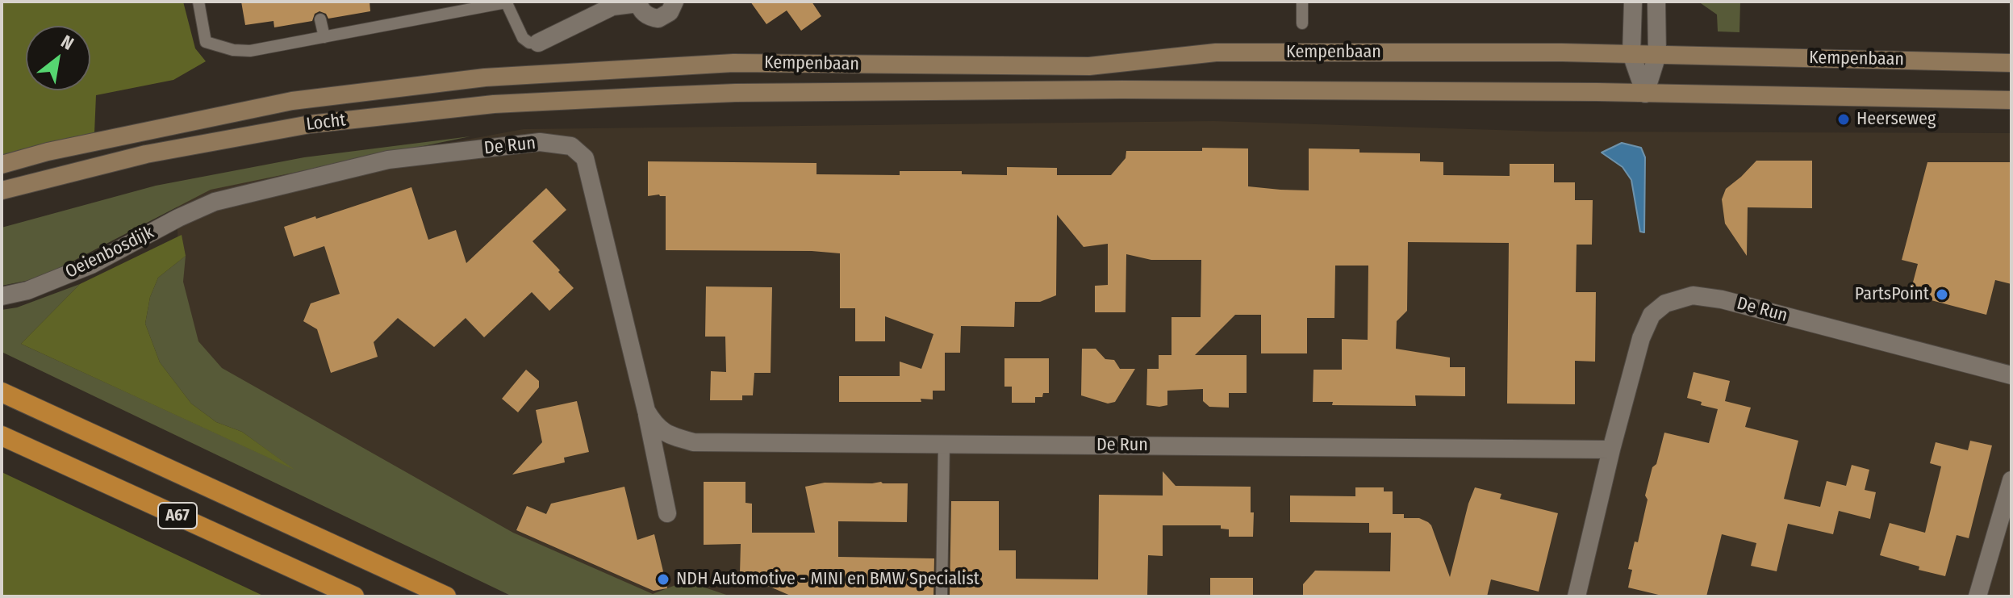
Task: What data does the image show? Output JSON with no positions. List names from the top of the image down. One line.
{"streets":{"highway":["A67"],"main road":["Kempenbaan","Locht"],"street":["De Run","Oeienbosdijk"]},"crossings":[["Kempenbaan","Locht"],["De Run","Oeienbosdijk"]],"places":["Heerseweg","PartsPoint","NDH Automotive - MINI en BMW Specialist"],"north":"top right"}
